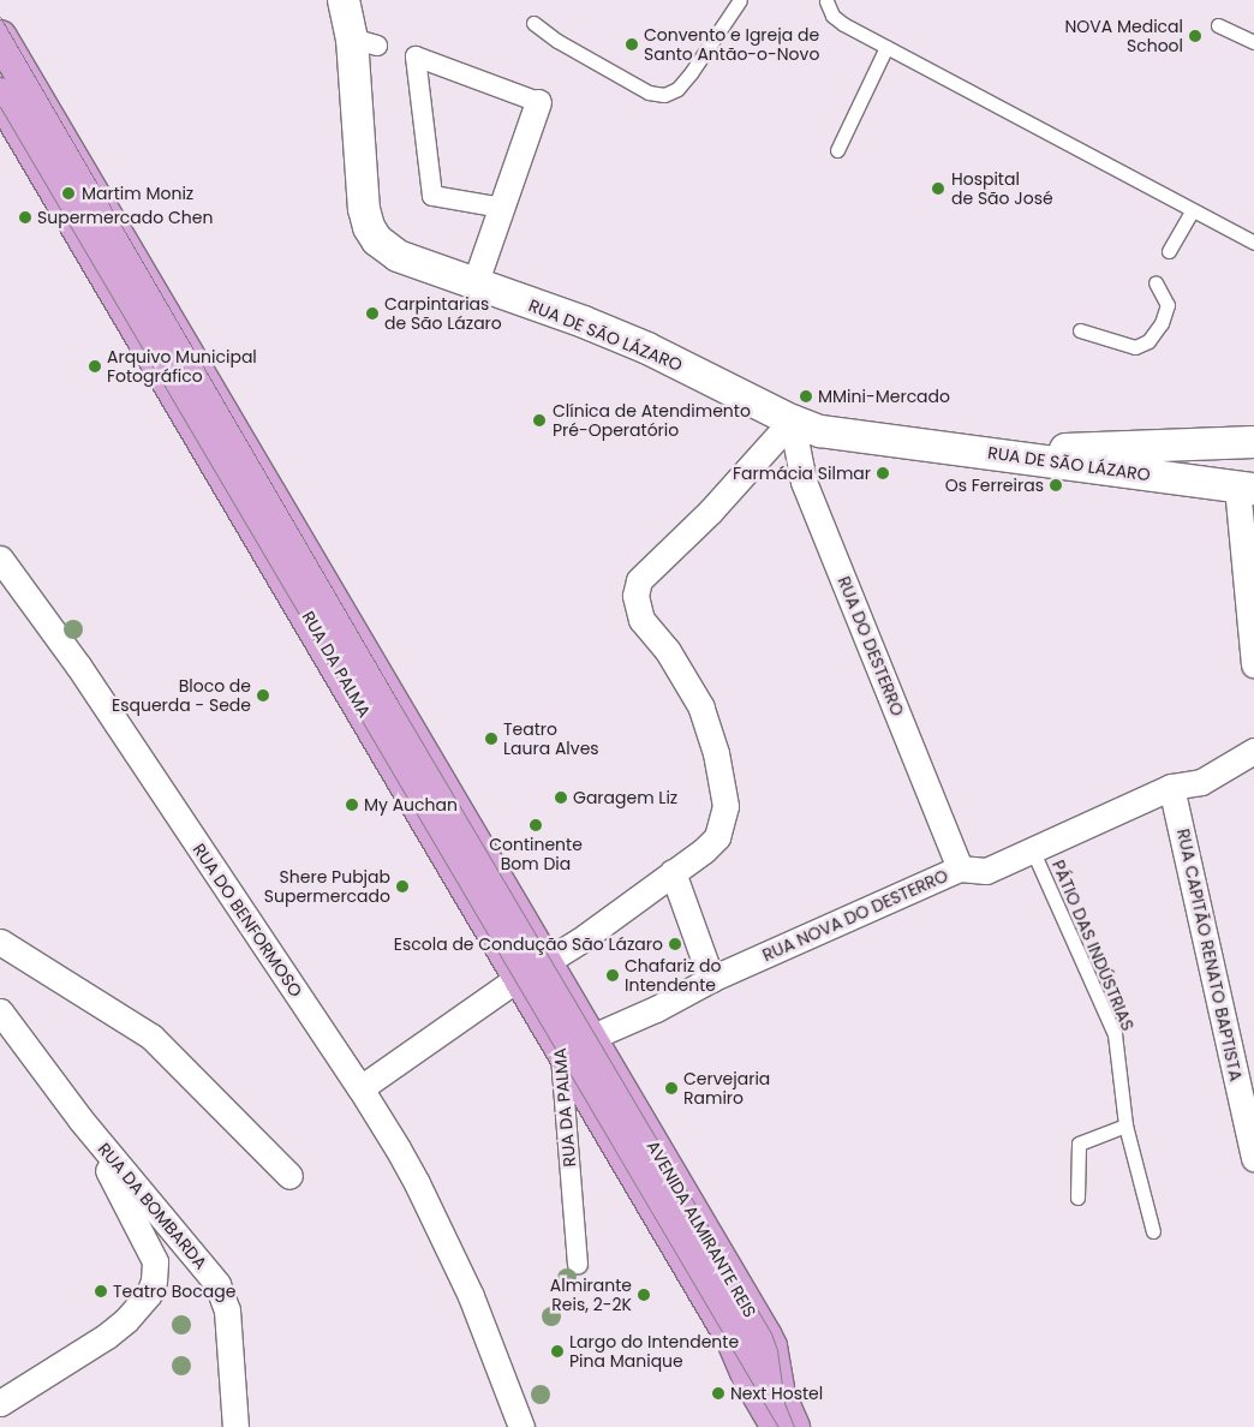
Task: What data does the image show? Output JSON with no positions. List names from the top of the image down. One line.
{"streets":{"main road":["RUA DA PALMA","AVENIDA ALMIRANTE REIS"],"street":["RUA DE SÃO LÁZARO","RUA DO DESTERRO","RUA NOVA DO DESTERRO","RUA DO BENFORMOSO","RUA CAPITÃO RENATO BAPTISTA","RUA DA BOMBARDA"],"lane":["PÁTIO DAS INDÚSTRIAS"]},"crossings":[["RUA DE SÃO LÁZARO","RUA DO DESTERRO"],["RUA DO DESTERRO","RUA NOVA DO DESTERRO"],["RUA DA PALMA","RUA NOVA DO DESTERRO"],["RUA DA PALMA","AVENIDA ALMIRANTE REIS"],["RUA NOVA DO DESTERRO","PÁTIO DAS INDÚSTRIAS"],["RUA NOVA DO DESTERRO","RUA CAPITÃO RENATO BAPTISTA"],["RUA NOVA DO DESTERRO","AVENIDA ALMIRANTE REIS"]],"places":["NOVA Medical School","Convento e Igreja de Santo Antão-o-Novo","Hospital de São José","Martim Moniz","Supermercado Chen","Carpintarias de São Lázaro","Arquivo Municipal Fotográfico","MMini-Mercado","Clínica de Atendimento Pré-Operatório","Farmácia Silmar","Os Ferreiras","Bloco de Esquerda - Sede","Teatro Laura Alves","Garagem Liz","My Auchan","Continente Bom Dia","Shere Pubjab Supermercado","Escola de Condução São Lázaro","Chafariz do Intendente","Cervejaria Ramiro","Teatro Bocage","Almirante Reis, 2-2K","Largo do Intendente Pina Manique","Next Hostel"]}
